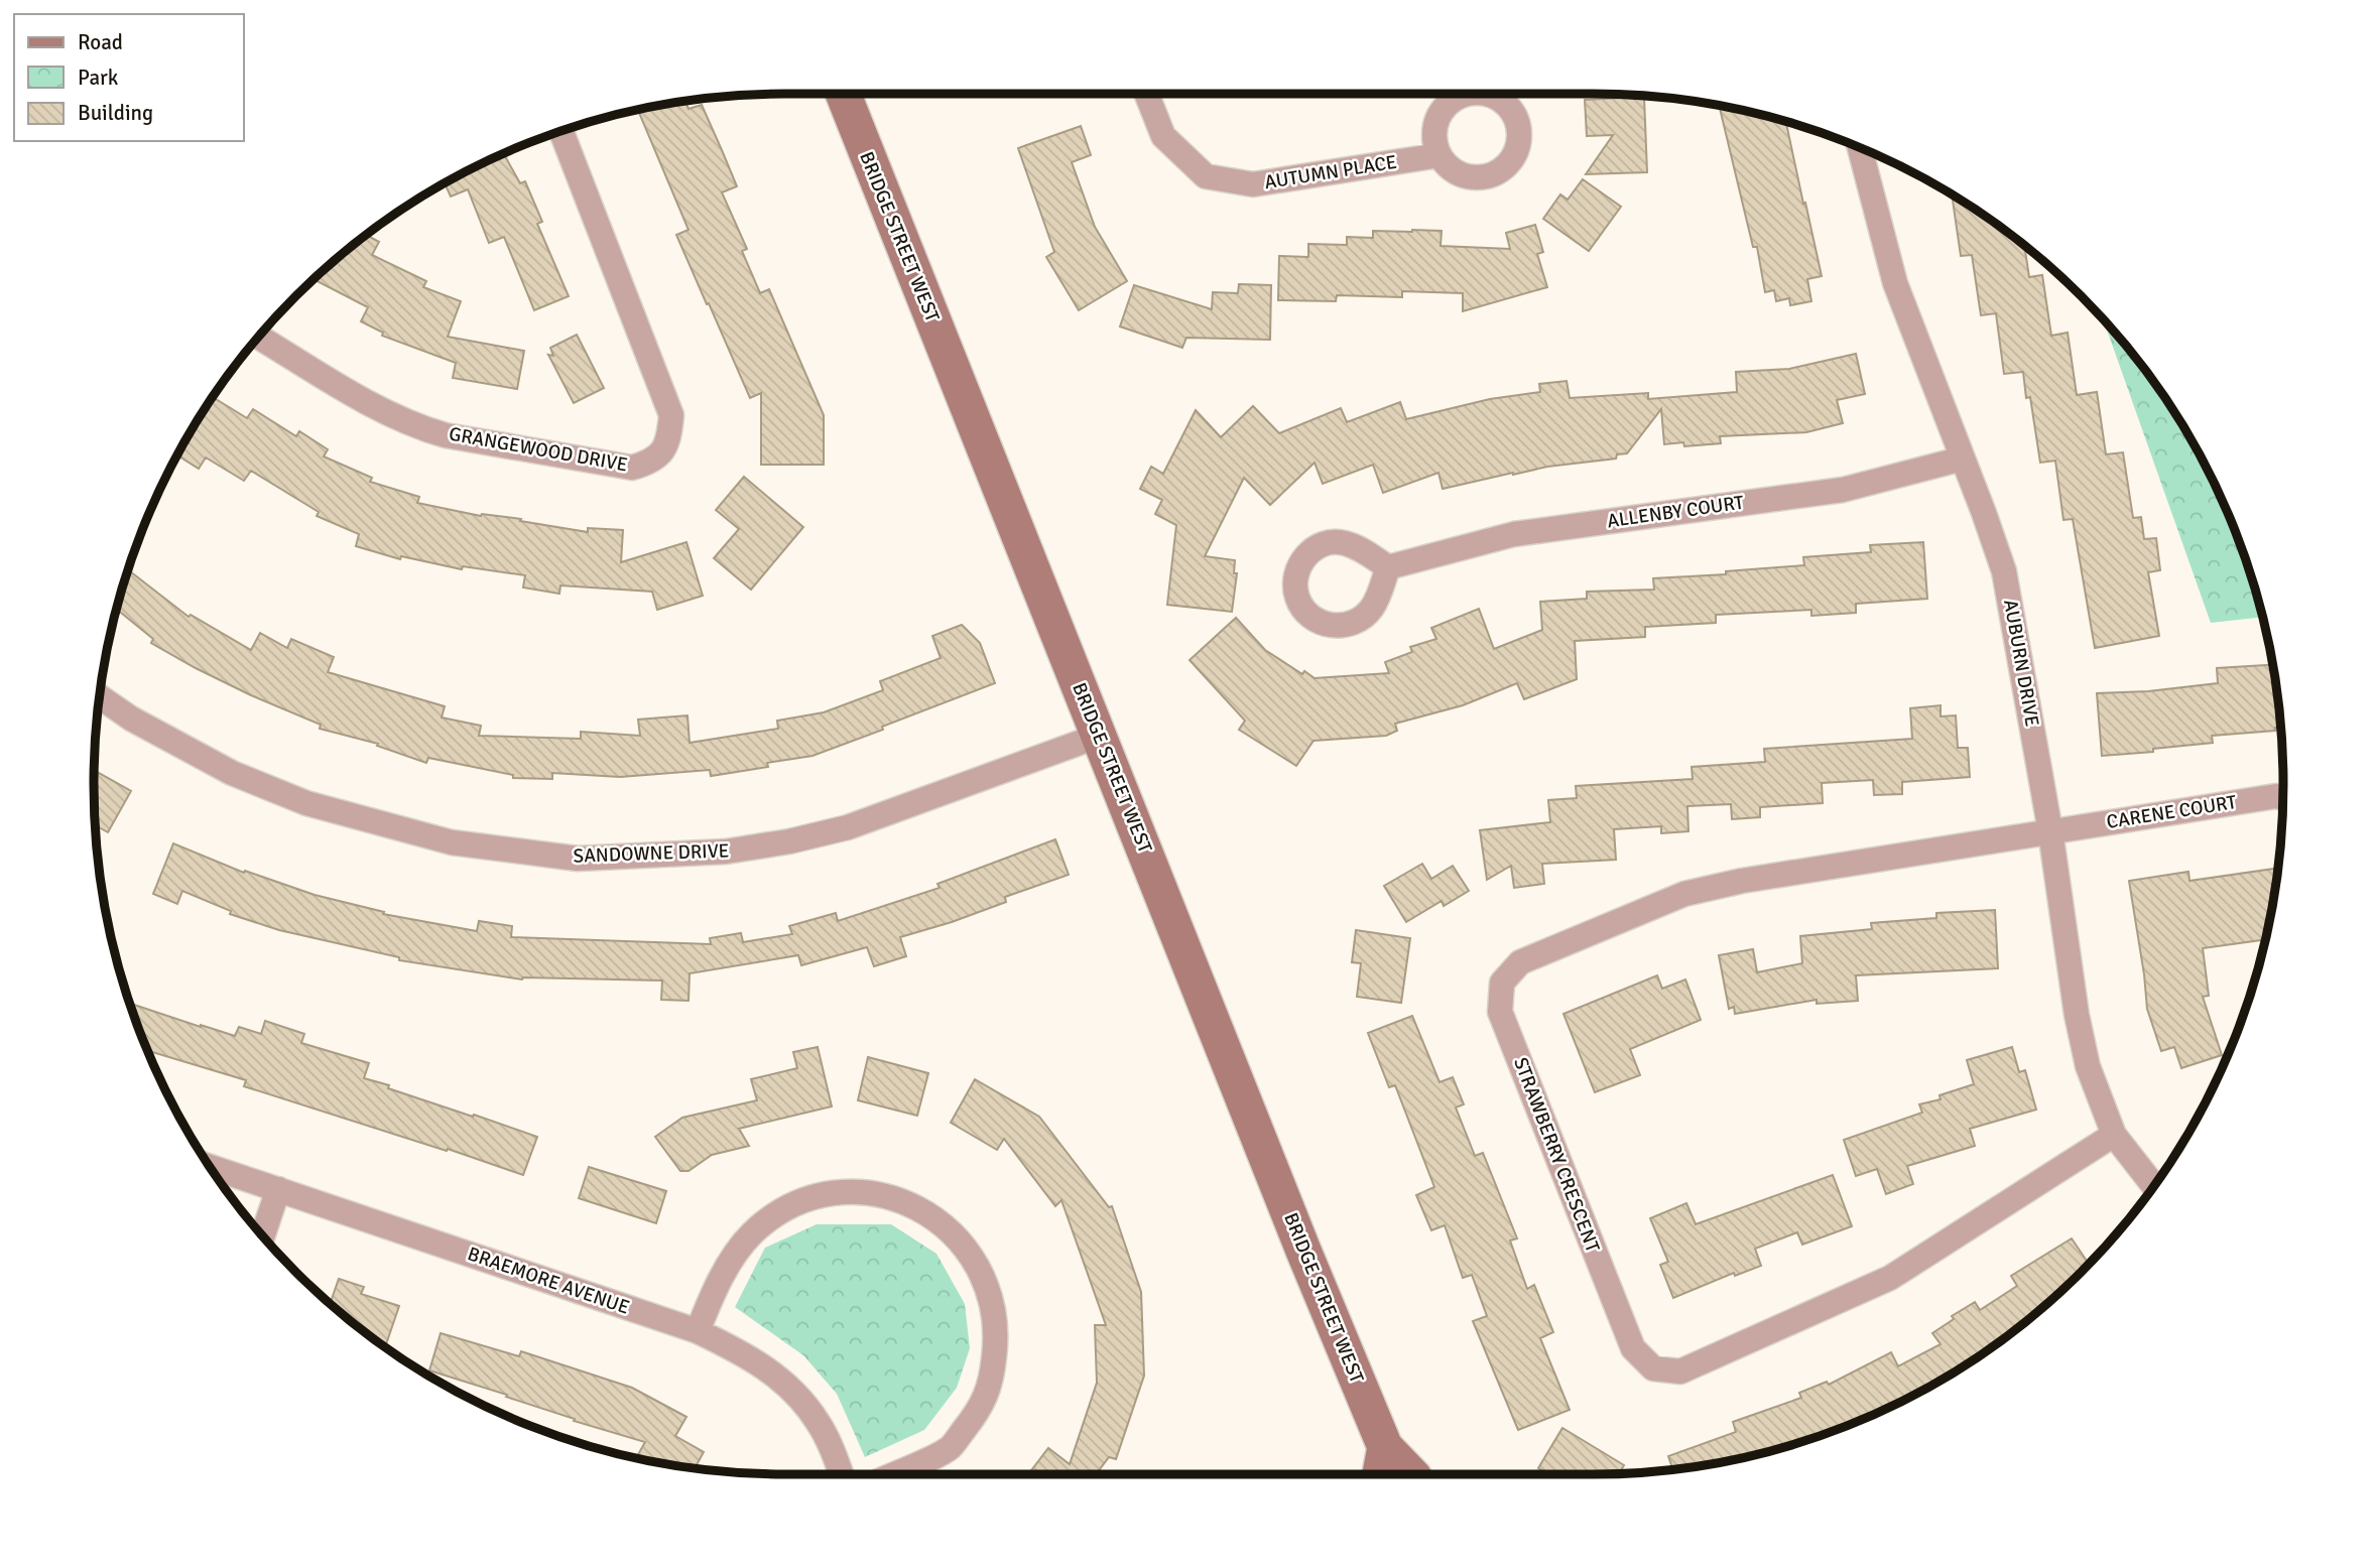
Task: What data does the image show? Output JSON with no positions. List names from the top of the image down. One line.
{"streets":{"main road":["BRIDGE STREET WEST"],"street":["AUTUMN PLACE","GRANGEWOOD DRIVE","ALLENBY COURT","AUBURN DRIVE","CARENE COURT","SANDOWNE DRIVE","STRAWBERRY CRESCENT","BRAEMORE AVENUE"]},"crossings":[["BRIDGE STREET WEST","SANDOWNE DRIVE"],["ALLENBY COURT","AUBURN DRIVE"],["AUBURN DRIVE","CARENE COURT"],["AUBURN DRIVE","STRAWBERRY CRESCENT"],["CARENE COURT","STRAWBERRY CRESCENT"]],"legend":["Road","Park","Building"]}
